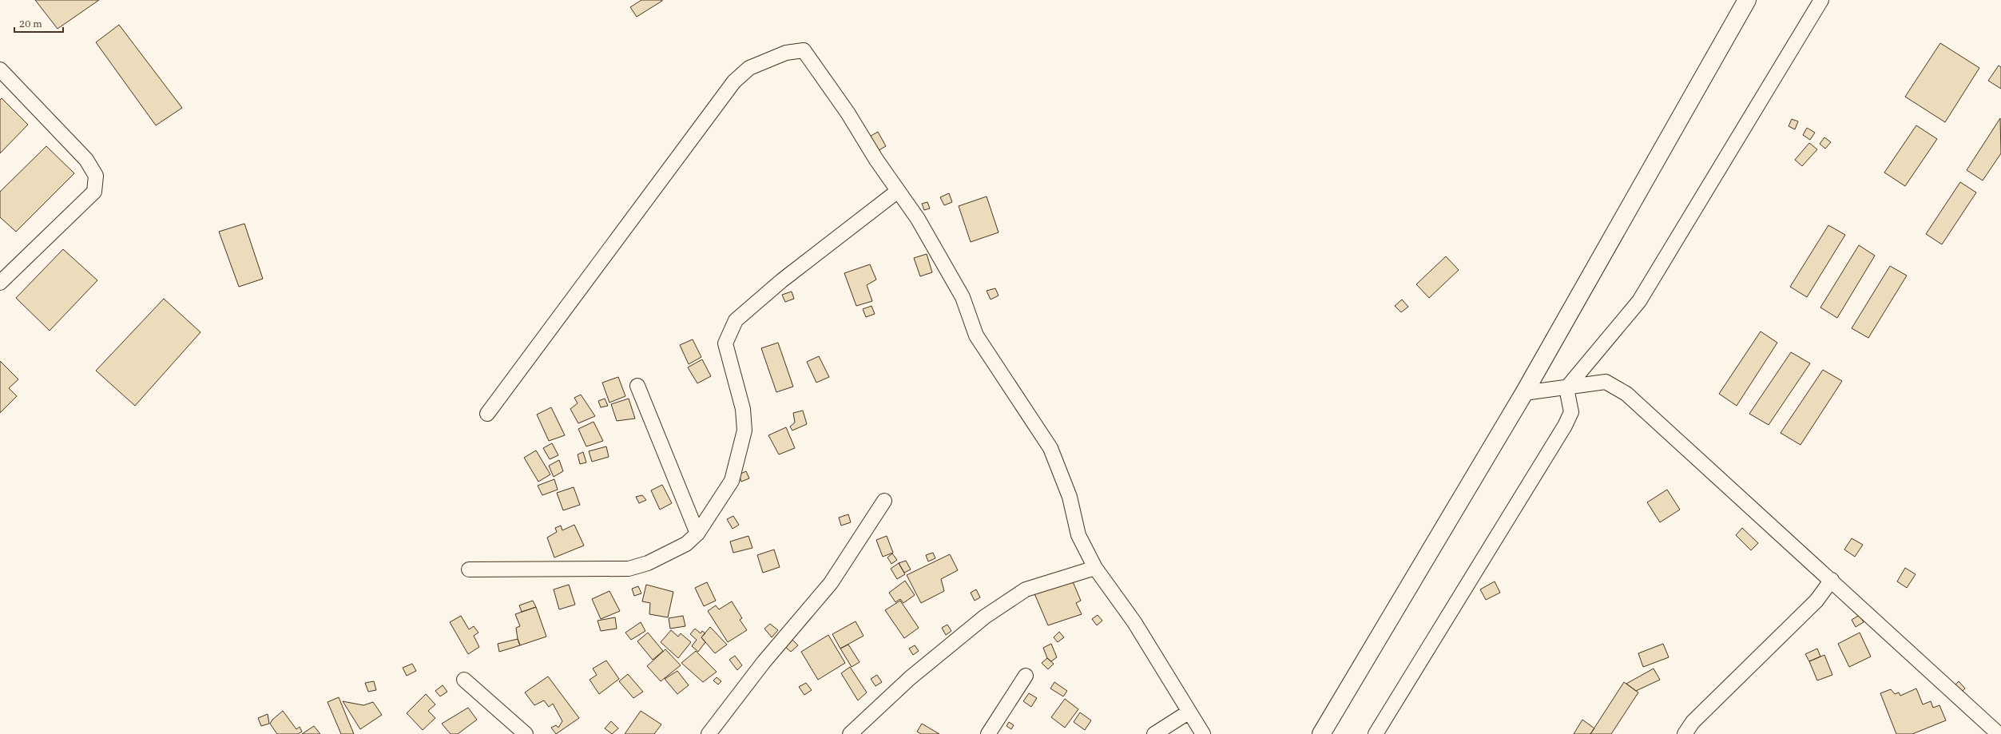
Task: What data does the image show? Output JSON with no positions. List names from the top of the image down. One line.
{"scale_bar":"20 m"}
